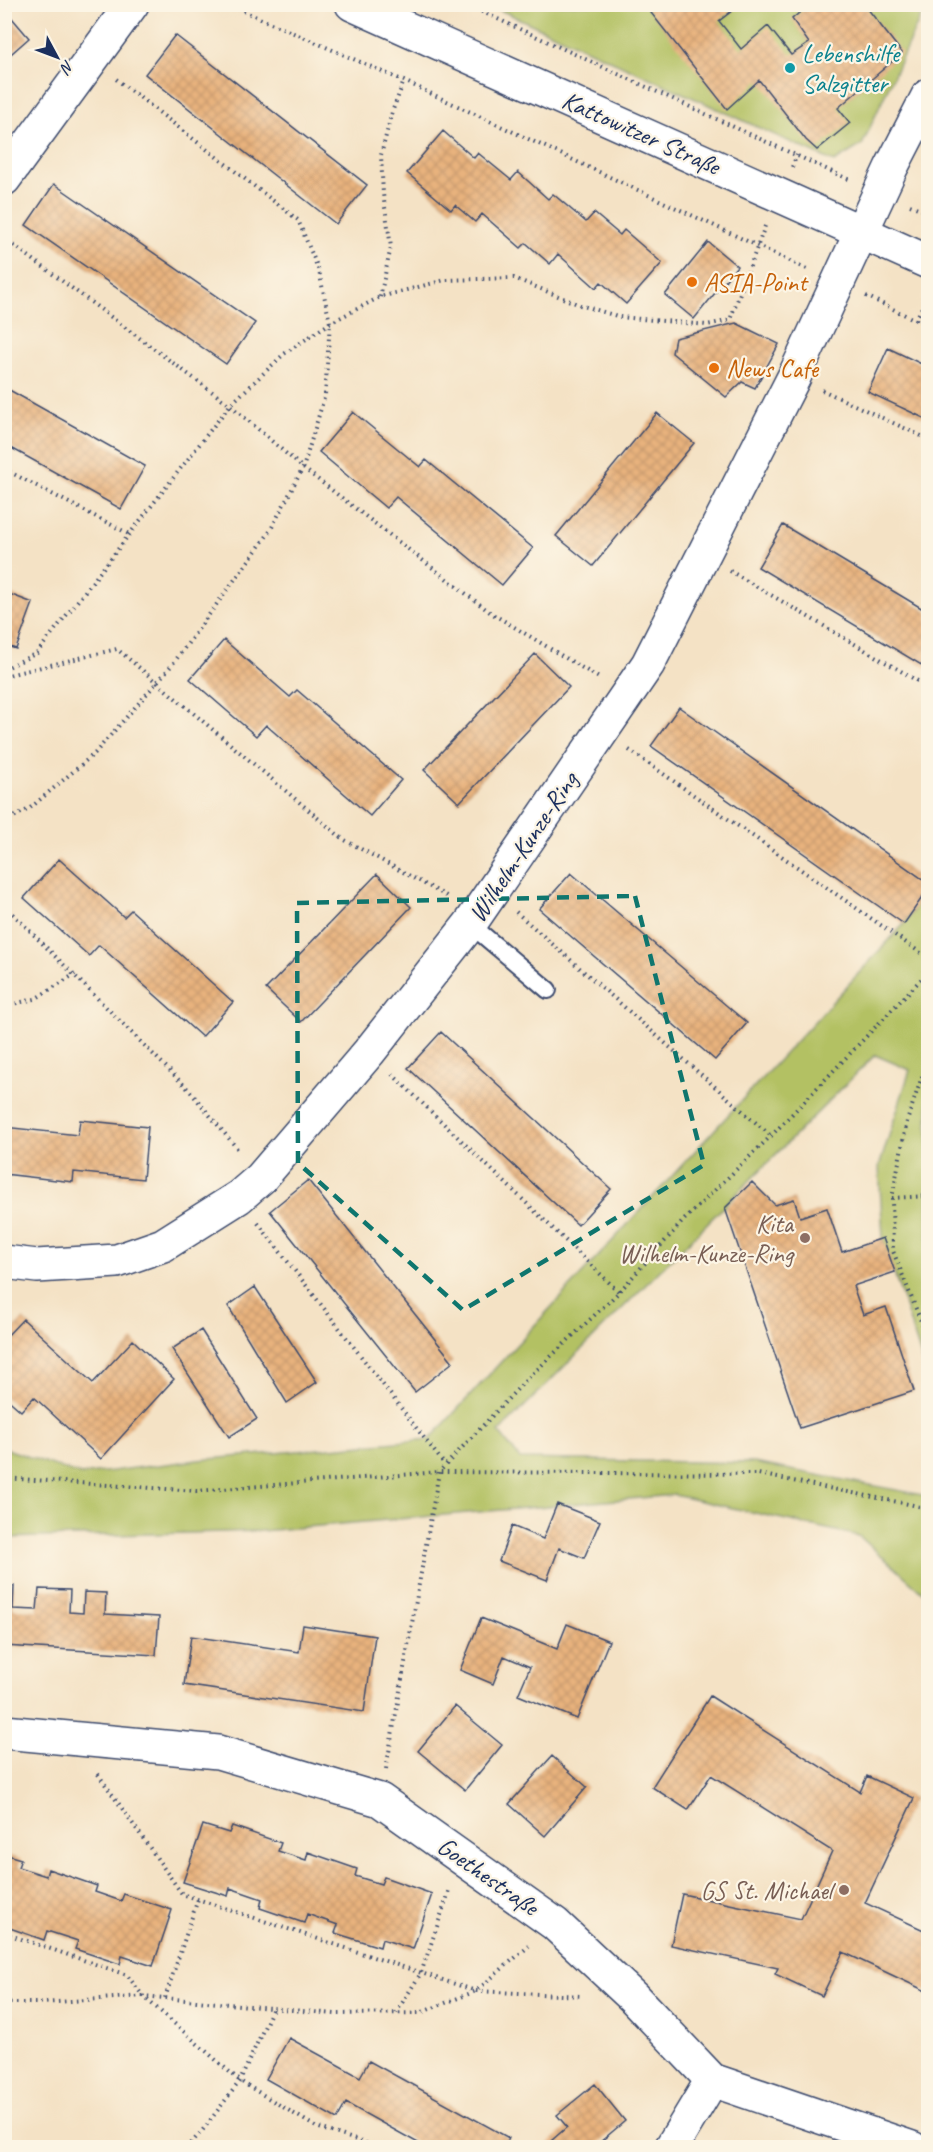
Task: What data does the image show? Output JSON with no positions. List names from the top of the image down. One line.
{"streets":{"street":["Kattowitzer Straße","Wilhelm-Kunze-Ring","Goethestraße"]},"crossings":[["Kattowitzer Straße","Wilhelm-Kunze-Ring"]],"places":["Lebenshilfe Salzgitter","ASIA-Point","News Cafe","Kita Wilhelm-Kunze-Ring","GS St. Michael"],"north":"bottom right"}
